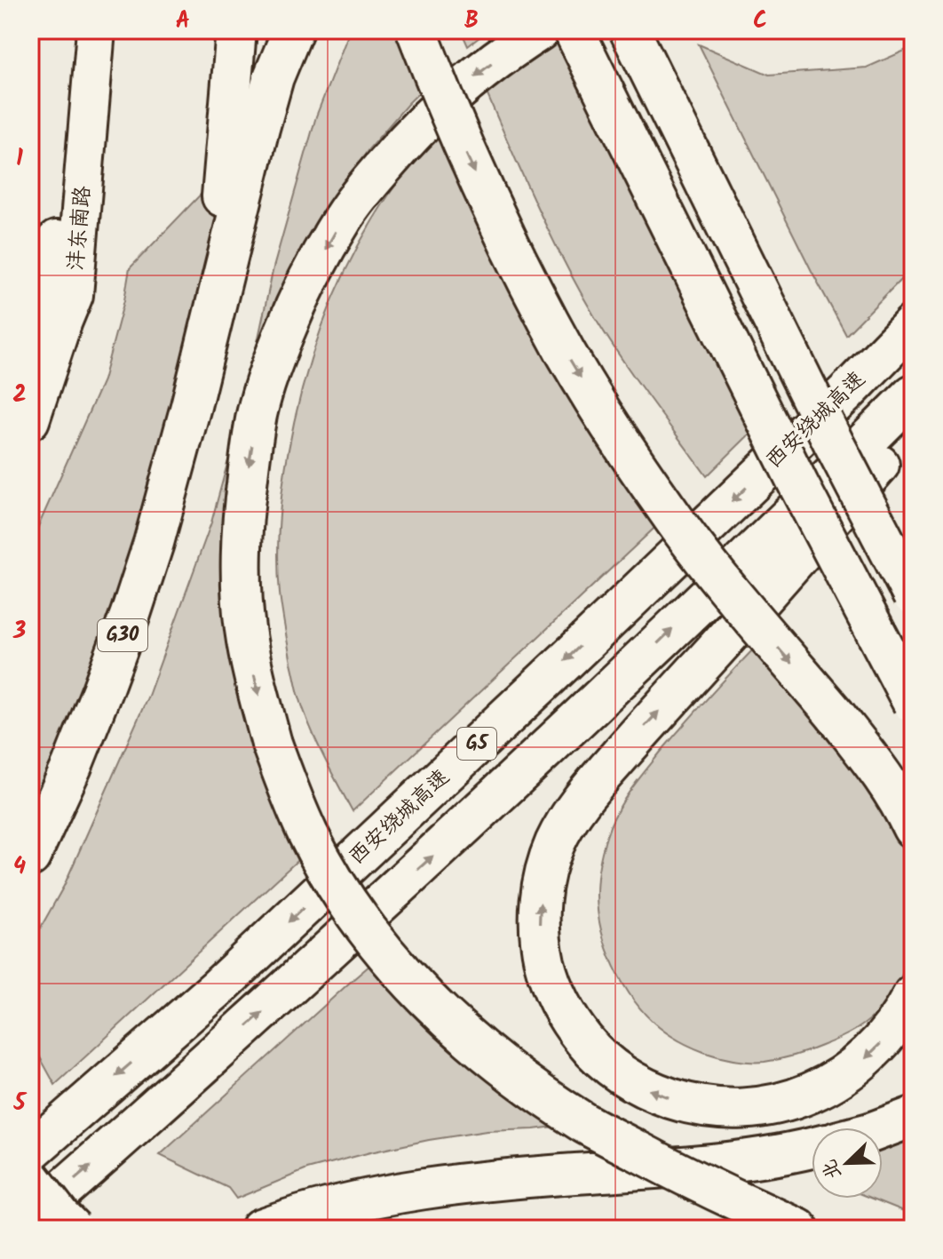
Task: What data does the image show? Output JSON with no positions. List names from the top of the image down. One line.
{"streets":{"highway":["沣东南路","西安绕城高速","G30","G5"]},"north":"bottom left","grid":{"columns":["A","B","C"],"rows":["1","2","3","4","5"]}}
